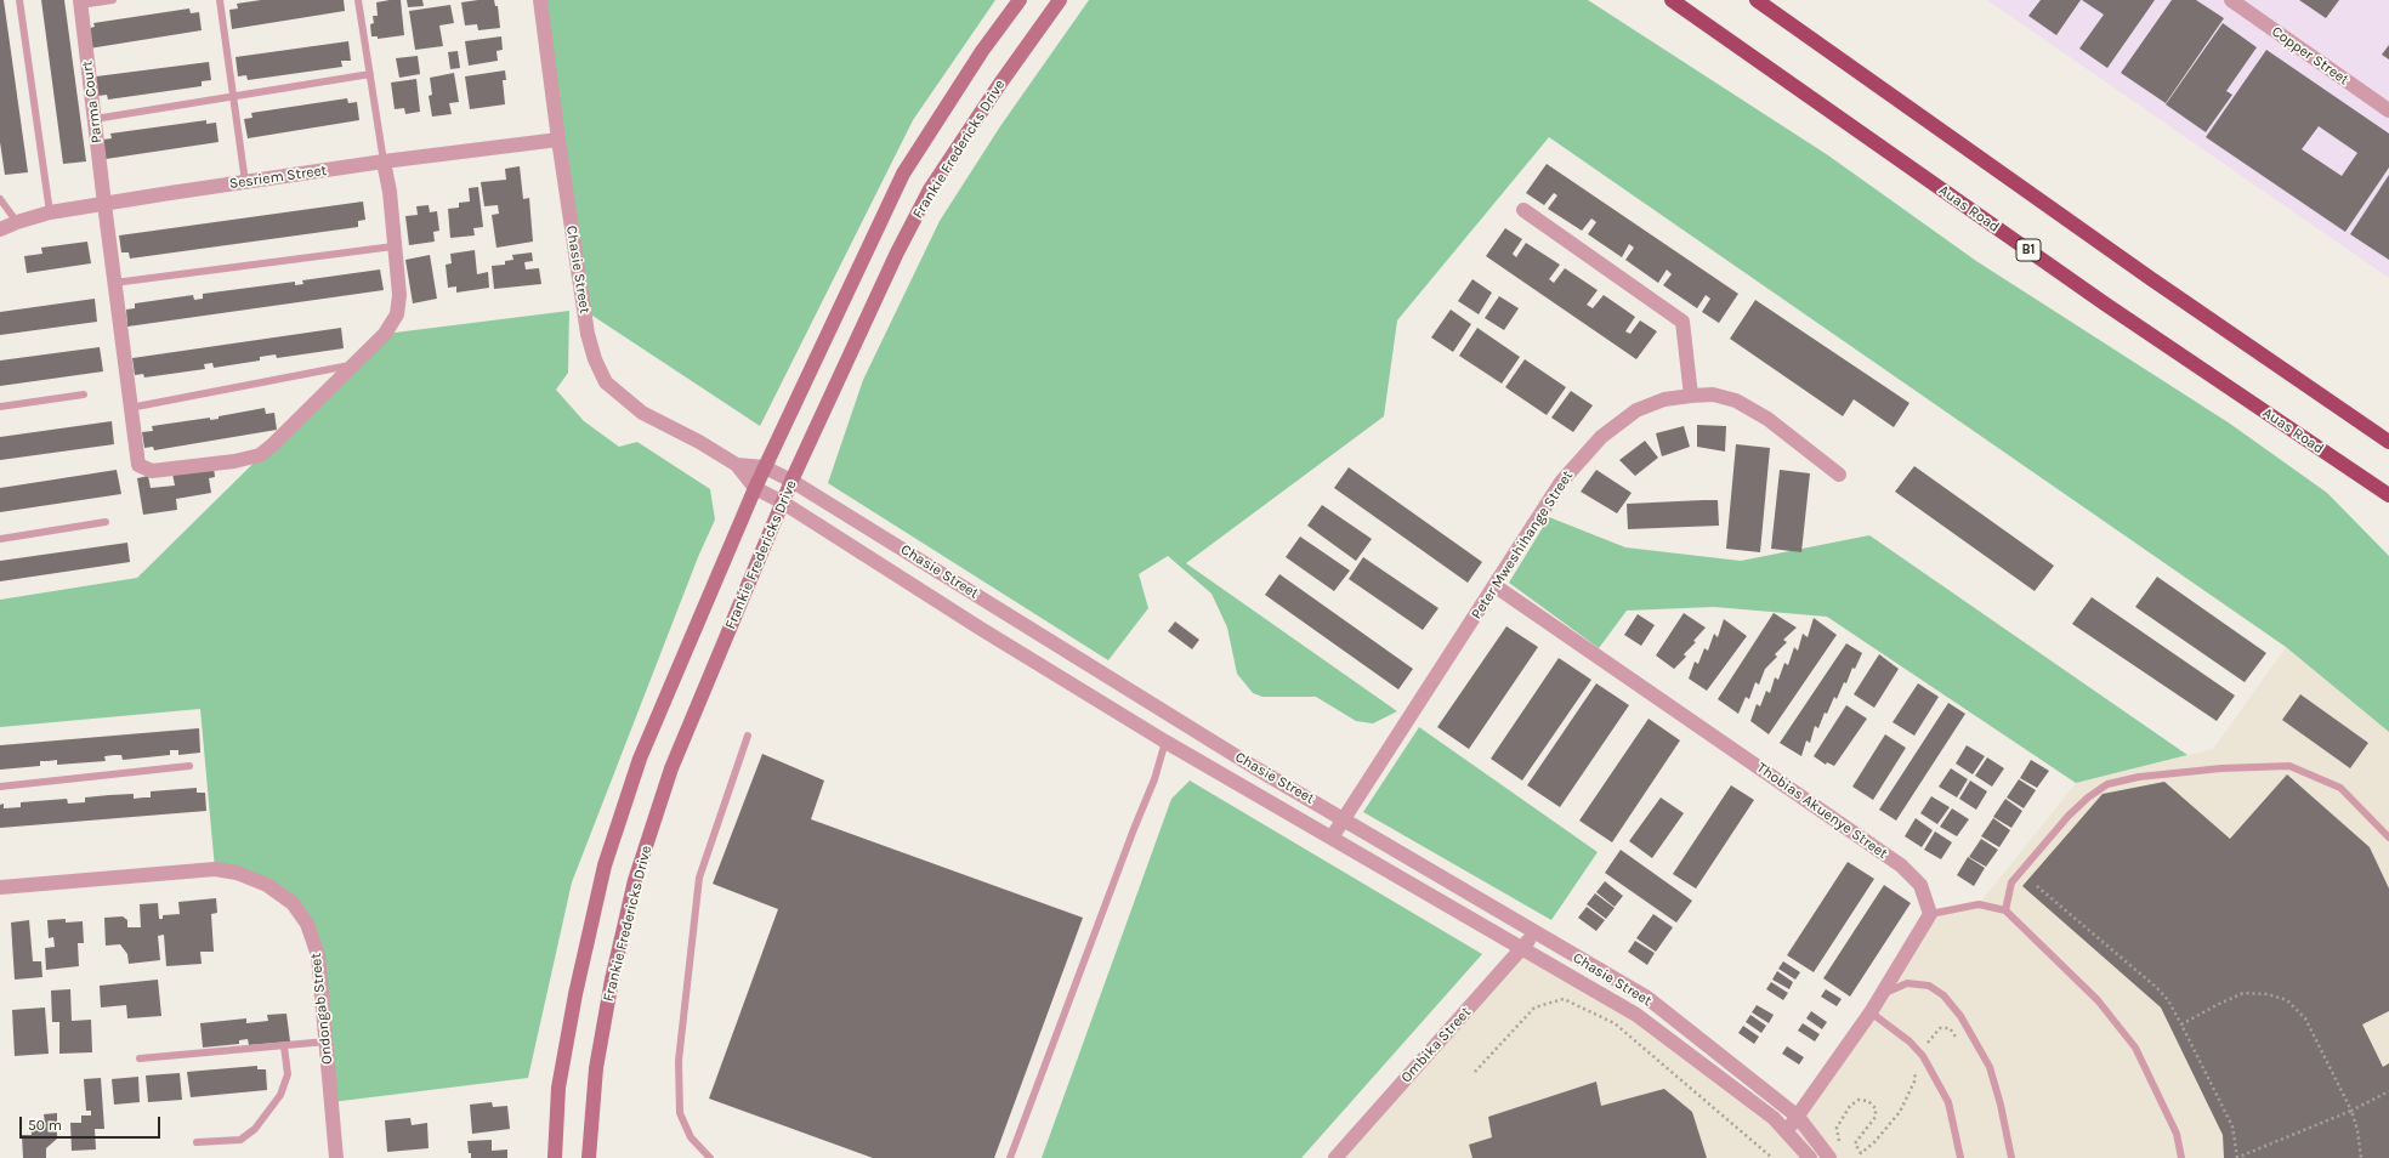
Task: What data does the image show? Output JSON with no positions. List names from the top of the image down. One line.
{"streets":{"highway":["Auas Road","B1"],"main road":["Frankie Fredericks Drive"],"street":["Copper Street","Parma Court","Sesriem Street","Chasie Street","Peter Mweshihange Street","Thobias Akuenye Street","Ondongab Street","Ombika Street"]},"crossings":[["Parma Court","Sesriem Street"],["Frankie Fredericks Drive","Chasie Street"],["Sesriem Street","Chasie Street"],["Chasie Street","Peter Mweshihange Street"],["Chasie Street","Ombika Street"],["Peter Mweshihange Street","Thobias Akuenye Street"]],"scale_bar":"50 m"}
